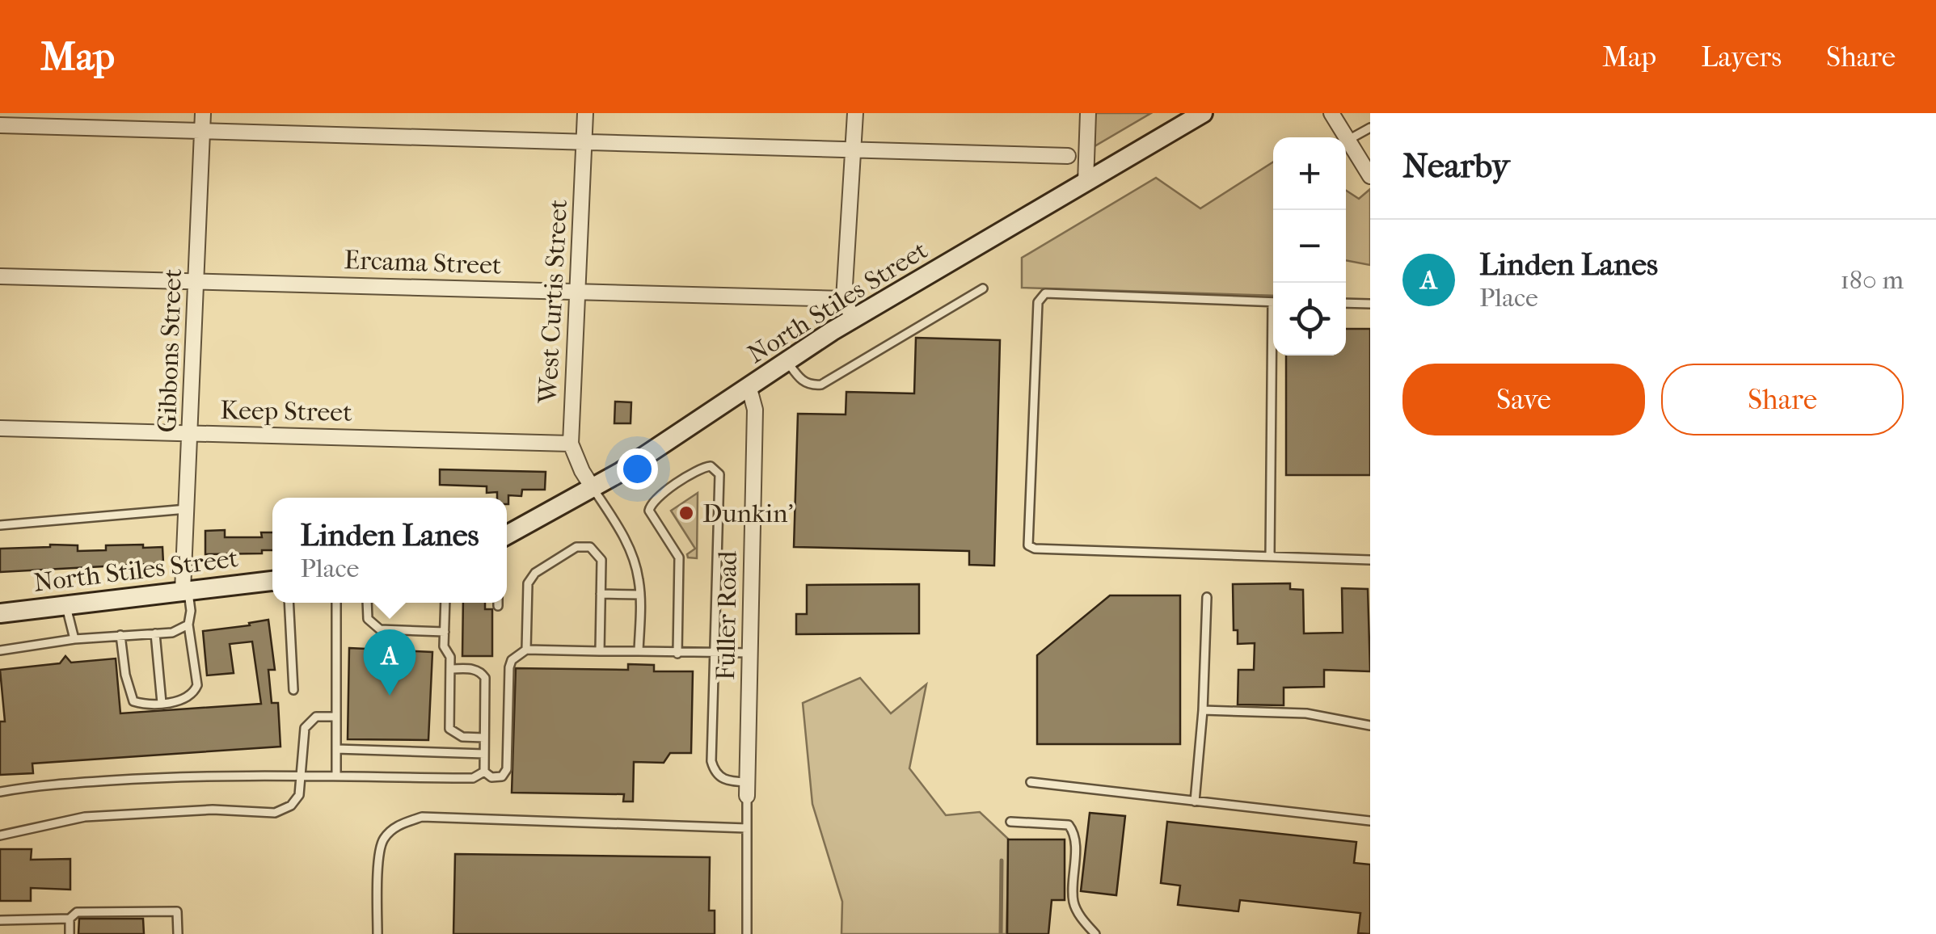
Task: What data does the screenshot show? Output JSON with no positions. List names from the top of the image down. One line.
{"streets":{"main road":["North Stiles Street"],"street":["Ercama Street","West Curtis Street","Gibbons Street","Keep Street","Fuller Road"]},"crossings":[["Ercama Street","West Curtis Street"],["Ercama Street","Gibbons Street"],["West Curtis Street","North Stiles Street"],["West Curtis Street","Keep Street"],["North Stiles Street","Gibbons Street"],["North Stiles Street","Fuller Road"],["Gibbons Street","Keep Street"]],"places":["Dunkin'"],"page":{"header":"Map","nav":["Map","Layers","Share"],"heading":"Nearby","map_buttons":["+","−"],"list":[{"mark":"A","name":"Linden Lanes","note":"Place","value":"180 m"}],"buttons":["Save","Share"],"popup":["Linden Lanes","Place"],"pins":"A"}}
